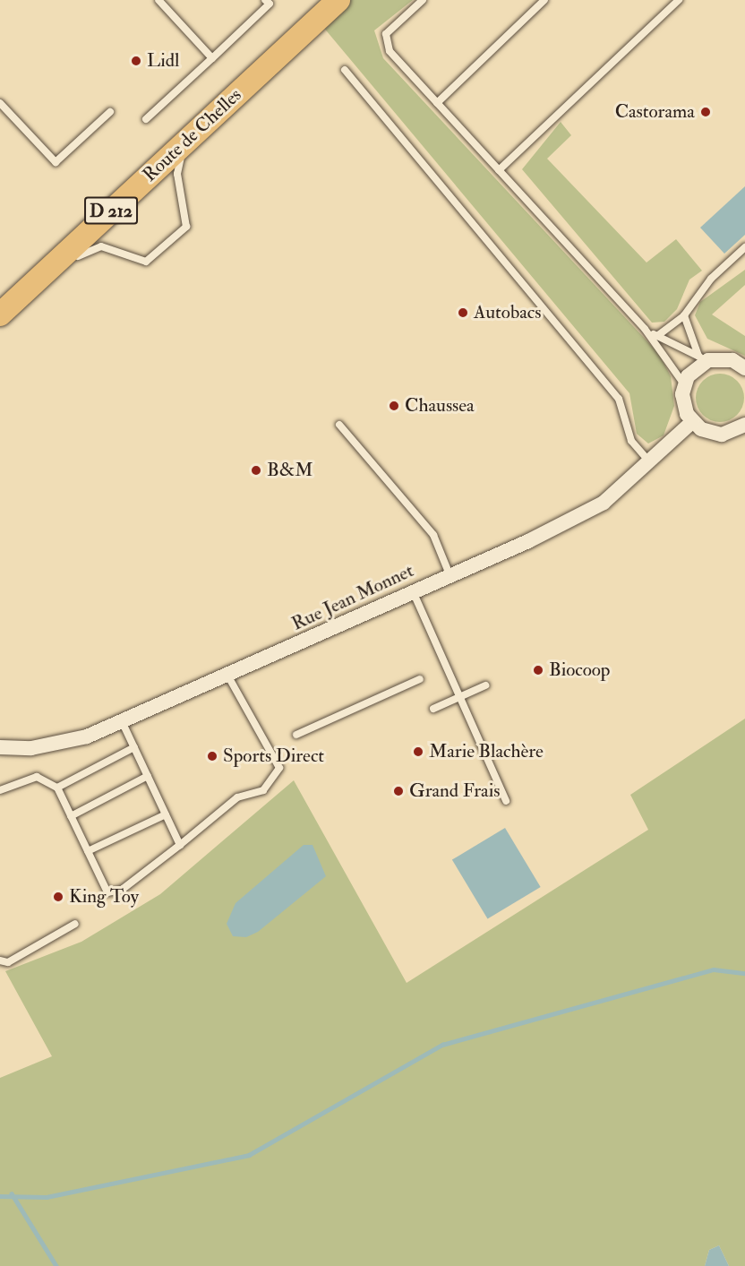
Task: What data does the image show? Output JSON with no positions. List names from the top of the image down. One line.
{"streets":{"main road":["Route de Chelles","D 212"],"street":["Rue Jean Monnet"]},"places":["Lidl","Castorama","Autobacs","Chaussea","B&M","Biocoop","Marie Blachère","Sports Direct","Grand Frais","King Toy"]}
